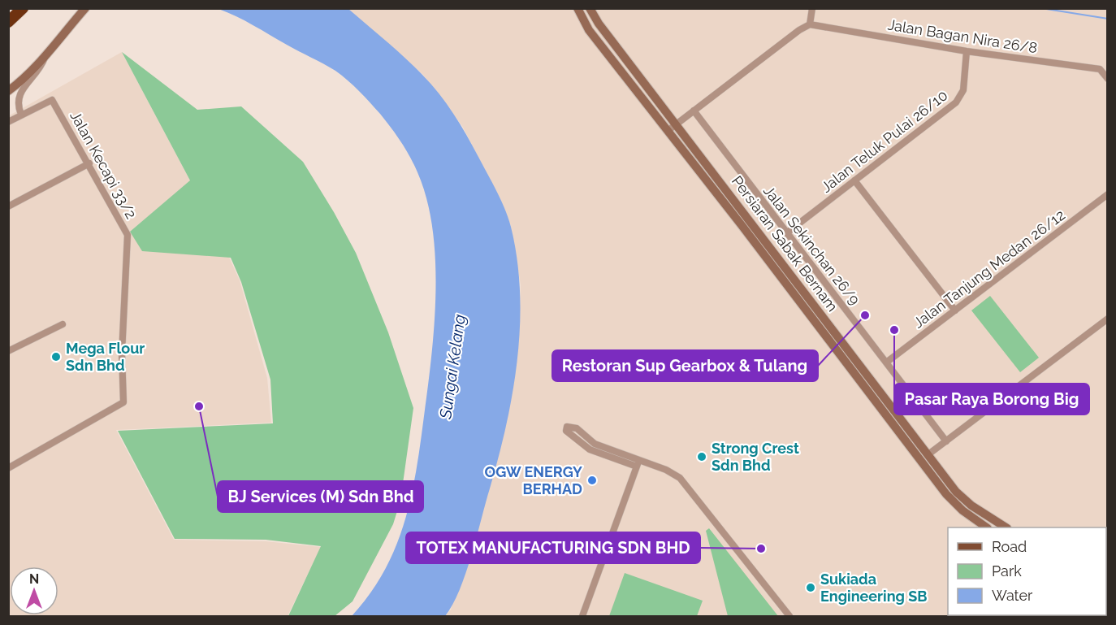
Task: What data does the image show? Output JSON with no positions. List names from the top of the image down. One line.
{"streets":{"street":["Jalan Bagan Nira 26/8","Jalan Teluk Pulai 26/10","Jalan Kecapi 33/2","Persiaran Sabak Bernam","Jalan Sekinchan 26/9","Jalan Tanjung Medan 26/12"]},"crossings":[["Jalan Bagan Nira 26/8","Jalan Teluk Pulai 26/10"],["Jalan Teluk Pulai 26/10","Jalan Sekinchan 26/9"],["Jalan Sekinchan 26/9","Jalan Tanjung Medan 26/12"]],"water":["Sungai Kelang"],"places":["Restoran Sup Gearbox & Tulang","Pasar Raya Borong Big","Mega Flour Sdn Bhd","BJ Services (M) Sdn Bhd","Strong Crest Sdn Bhd","OGW ENERGY BERHAD","TOTEX MANUFACTURING SDN BHD","Sukiada Engineering SB"],"legend":["Road","Park","Water"],"north":"top"}
